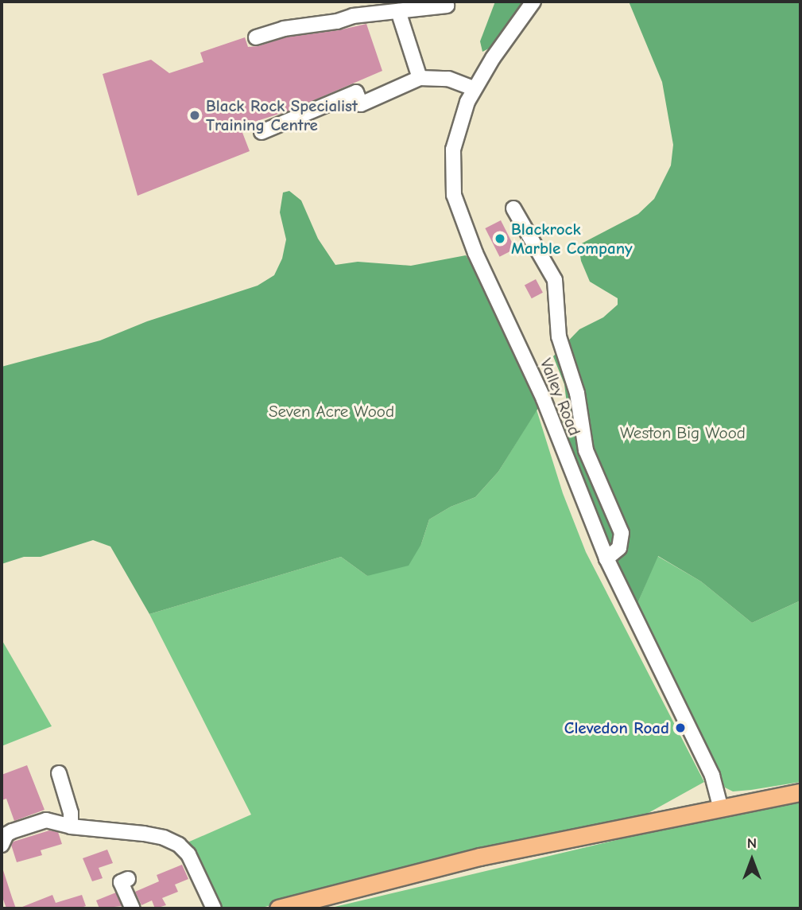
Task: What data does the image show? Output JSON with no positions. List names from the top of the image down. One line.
{"streets":{"street":["Valley Road"]},"parks":["Seven Acre Wood","Weston Big Wood"],"places":["Black Rock Specialist Training Centre","Blackrock Marble Company","Clevedon Road"],"north":"top"}
